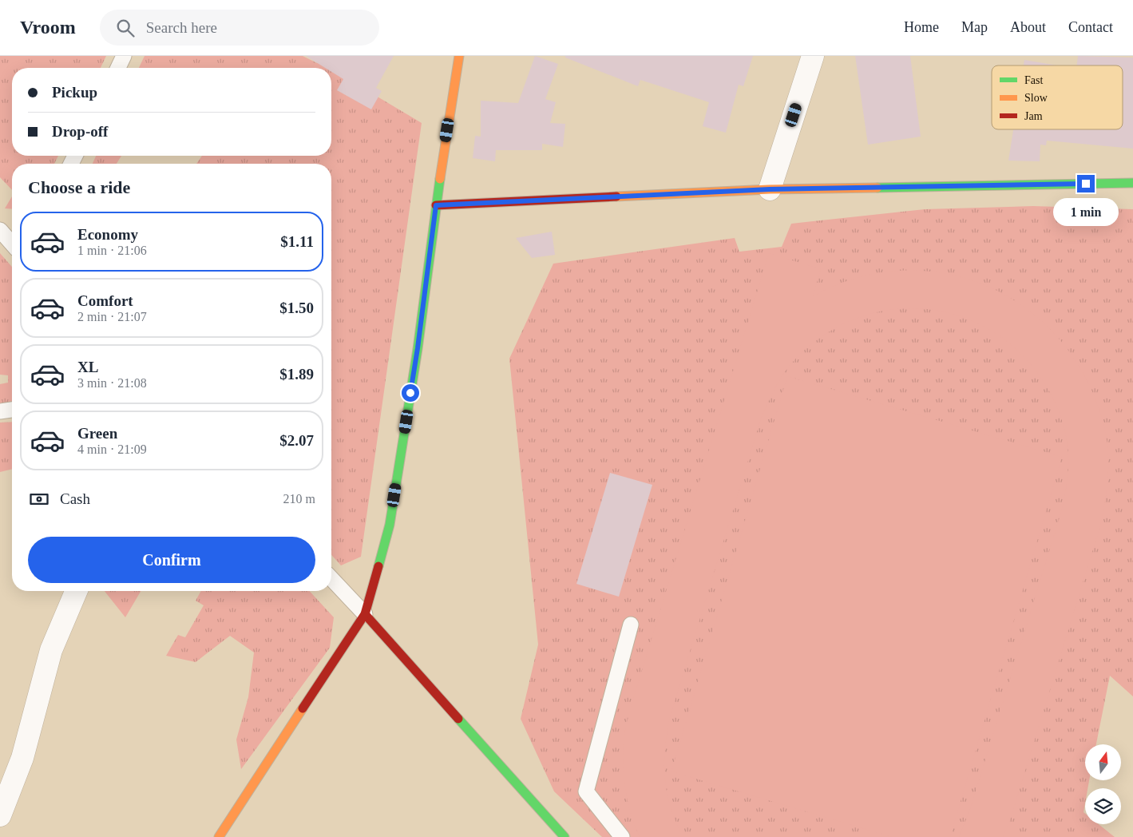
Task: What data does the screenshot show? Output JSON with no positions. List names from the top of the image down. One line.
{"legend":["Fast","Slow","Jam"],"north":"top","page":{"header":"Vroom","search":"Search here","nav":["Home","Map","About","Contact"],"banner":["Pickup","Drop-off"],"heading":"Choose a ride","bubble":"1 min","list":[{"name":"Economy","note":"1 min · 21:06","value":"$1.11"},{"name":"Comfort","note":"2 min · 21:07","value":"$1.50"},{"name":"XL","note":"3 min · 21:08","value":"$1.89"},{"name":"Green","note":"4 min · 21:09","value":"$2.07"}],"pay":["Cash","210 m"],"buttons":"Confirm"}}
